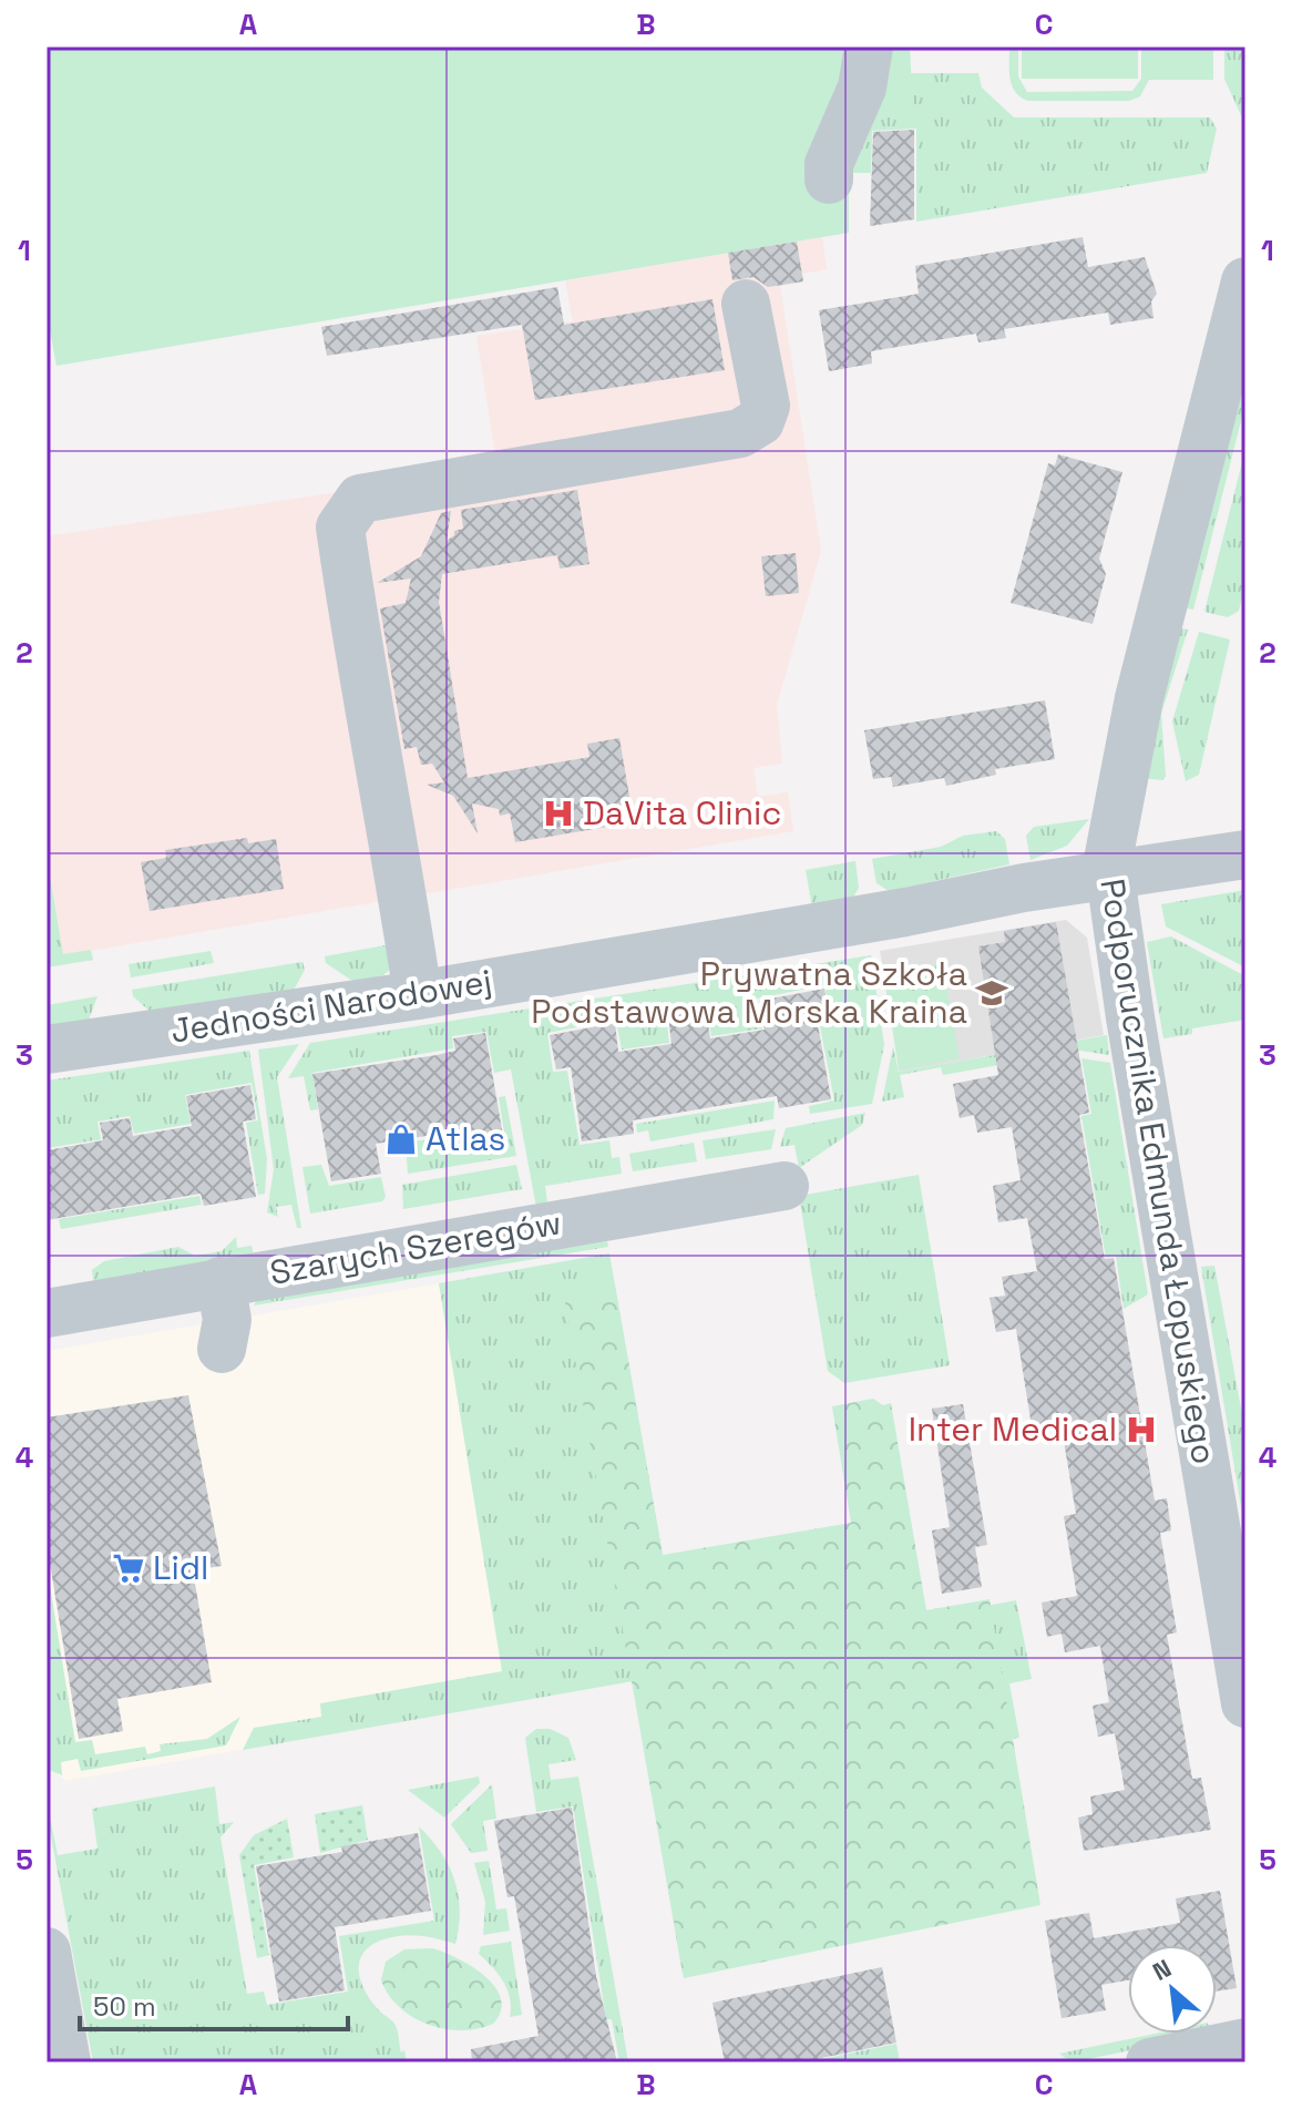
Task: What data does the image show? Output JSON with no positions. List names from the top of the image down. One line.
{"streets":{"street":["Jedności Narodowej","Podporucznika Edmunda Łopuskiego","Szarych Szeregów"]},"crossings":[["Jedności Narodowej","Podporucznika Edmunda Łopuskiego"]],"places":{"hospital":["DaVita Clinic","Inter Medical"],"school or university":["Prywatna Szkoła Podstawowa Morska Kraina"],"shop":["Atlas"],"supermarket":["Lidl"]},"scale_bar":"50 m","north":"top left","grid":{"columns":["A","B","C"],"rows":["1","2","3","4","5"]}}
